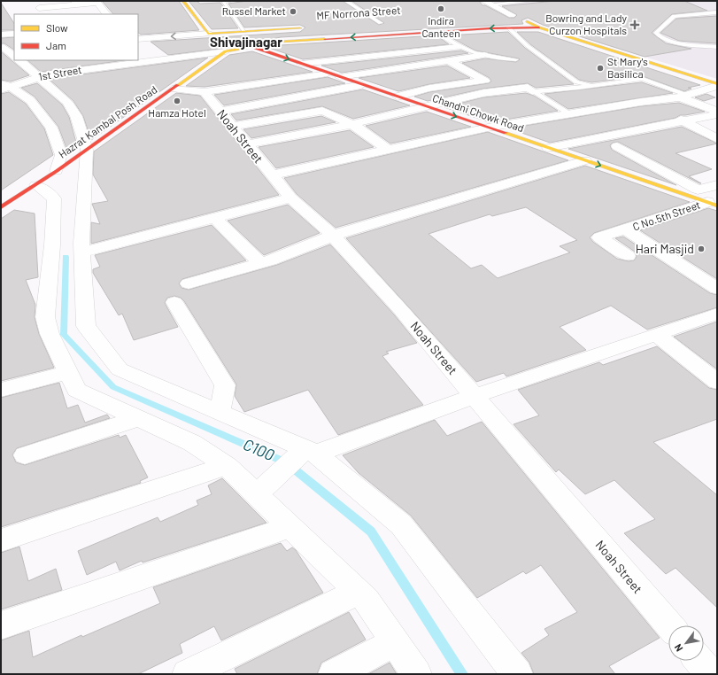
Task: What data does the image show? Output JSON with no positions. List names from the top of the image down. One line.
{"streets":{"street":["MF Norrona Street","1st Street","Chandni Chowk Road","Hazrat Kambal Posh Road","Noah Street","C No.5th Street"]},"crossings":[["MF Norrona Street","Chandni Chowk Road"],["MF Norrona Street","Hazrat Kambal Posh Road"],["1st Street","Hazrat Kambal Posh Road"],["Chandni Chowk Road","Hazrat Kambal Posh Road"],["Chandni Chowk Road","C No.5th Street"]],"districts":["Shivajinagar"],"water":["C100"],"places":{"other":["Indira Canteen","Russel Market","St Mary's Basilica","Hamza Hotel","Hari Masjid"],"health":["Bowring and Lady Curzon Hospitals"]},"legend":["Slow","Jam"],"north":"bottom left"}
